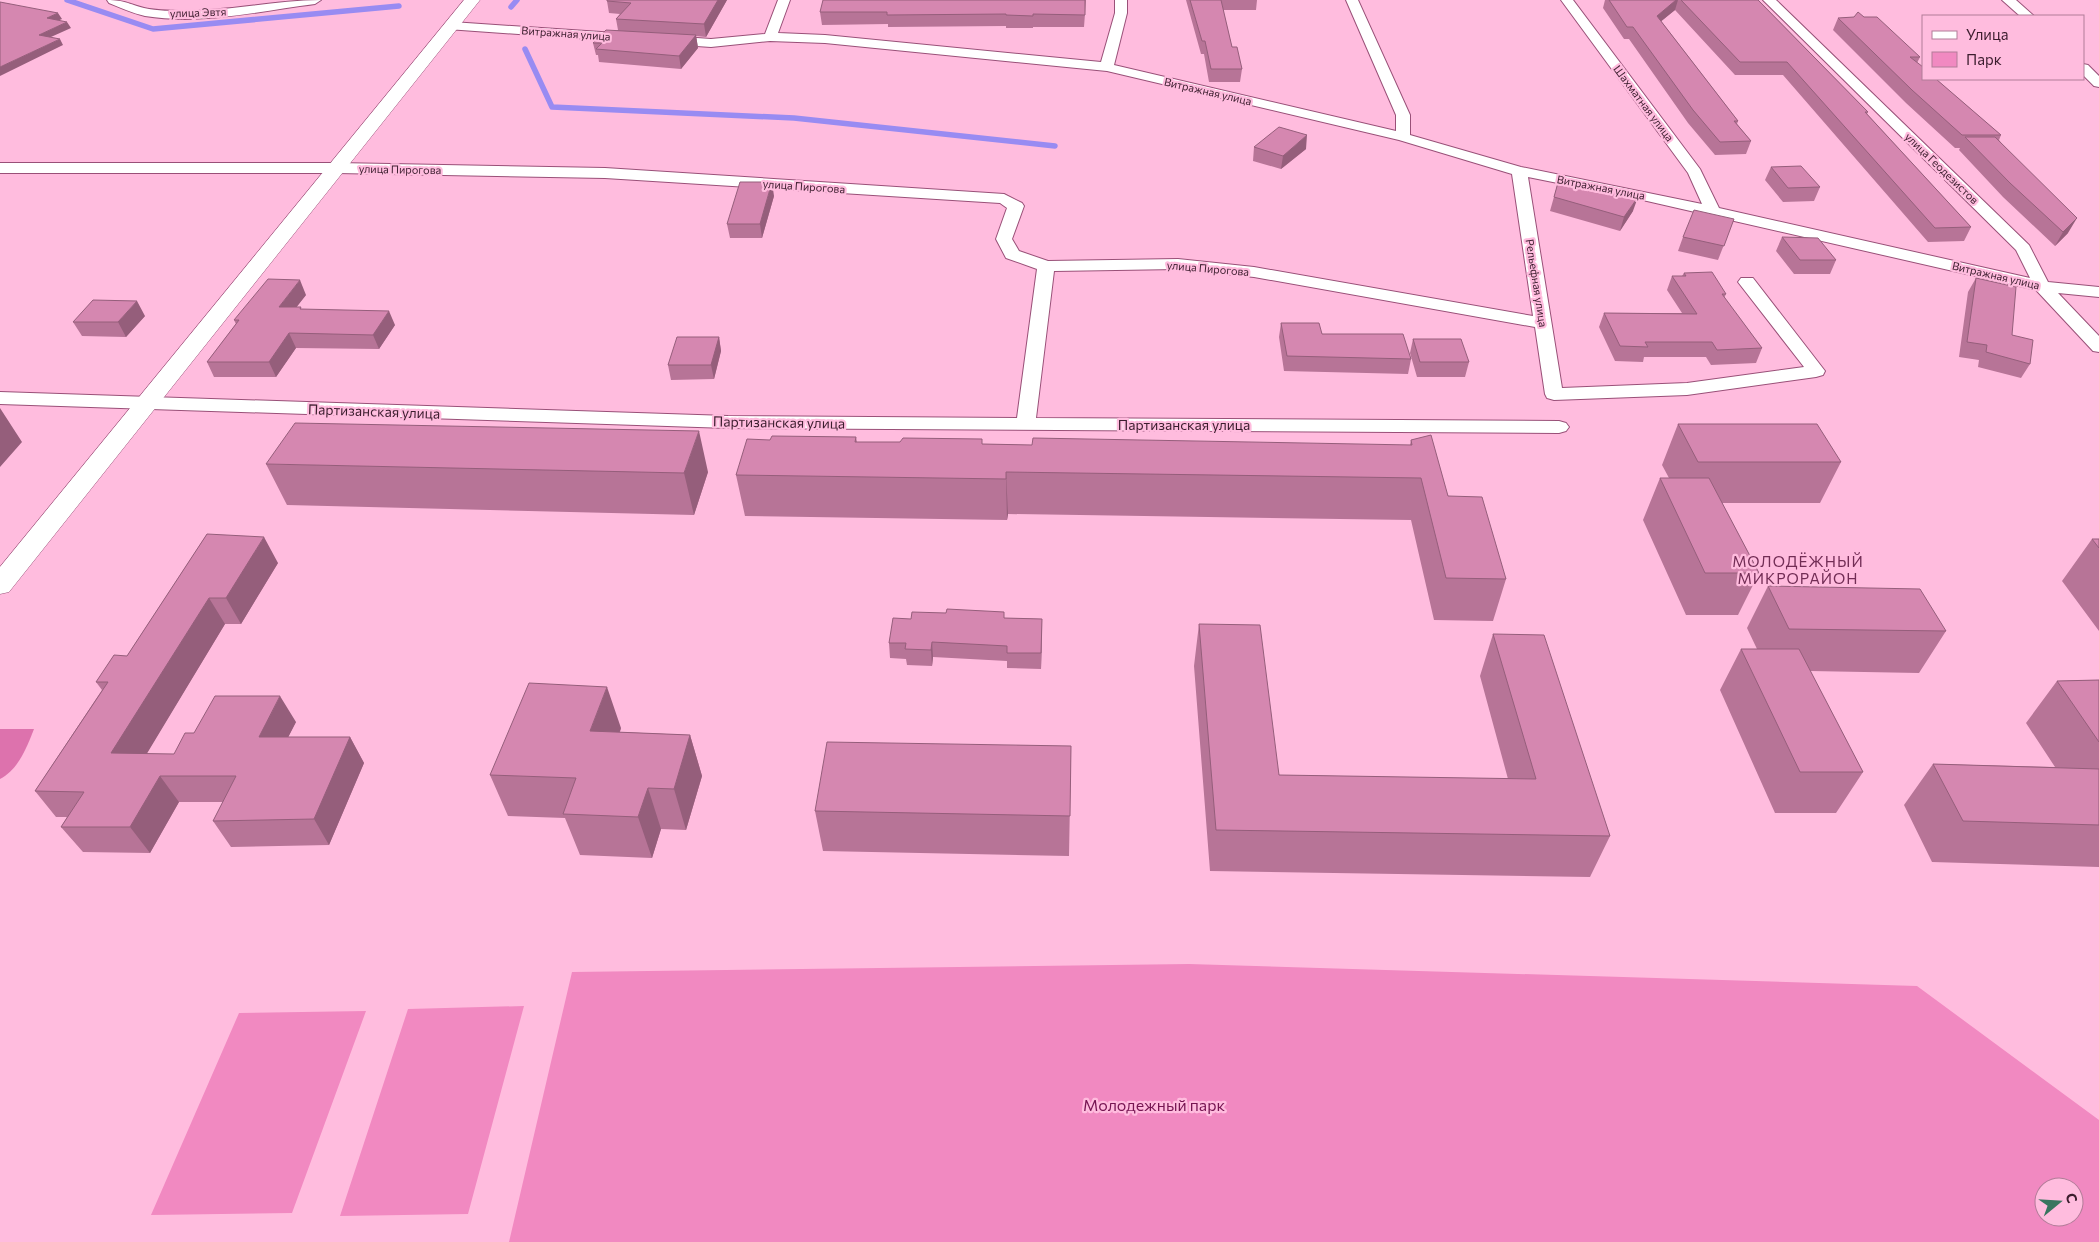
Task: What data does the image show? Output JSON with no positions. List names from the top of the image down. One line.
{"streets":{"street":["улица Эвтя","Витражная улица","Шахматная улица","улица Геодезистов","улица Пирогова","Рельефная улица","Партизанская улица"]},"crossings":[["Витражная улица","Шахматная улица"],["Витражная улица","улица Геодезистов"],["Витражная улица","Рельефная улица"],["улица Пирогова","Рельефная улица"]],"districts":["МОЛОДЁЖНЫЙ МИКРОРАЙОН"],"parks":["Молодежный парк"],"legend":["Улица","Парк"],"north":"right"}
